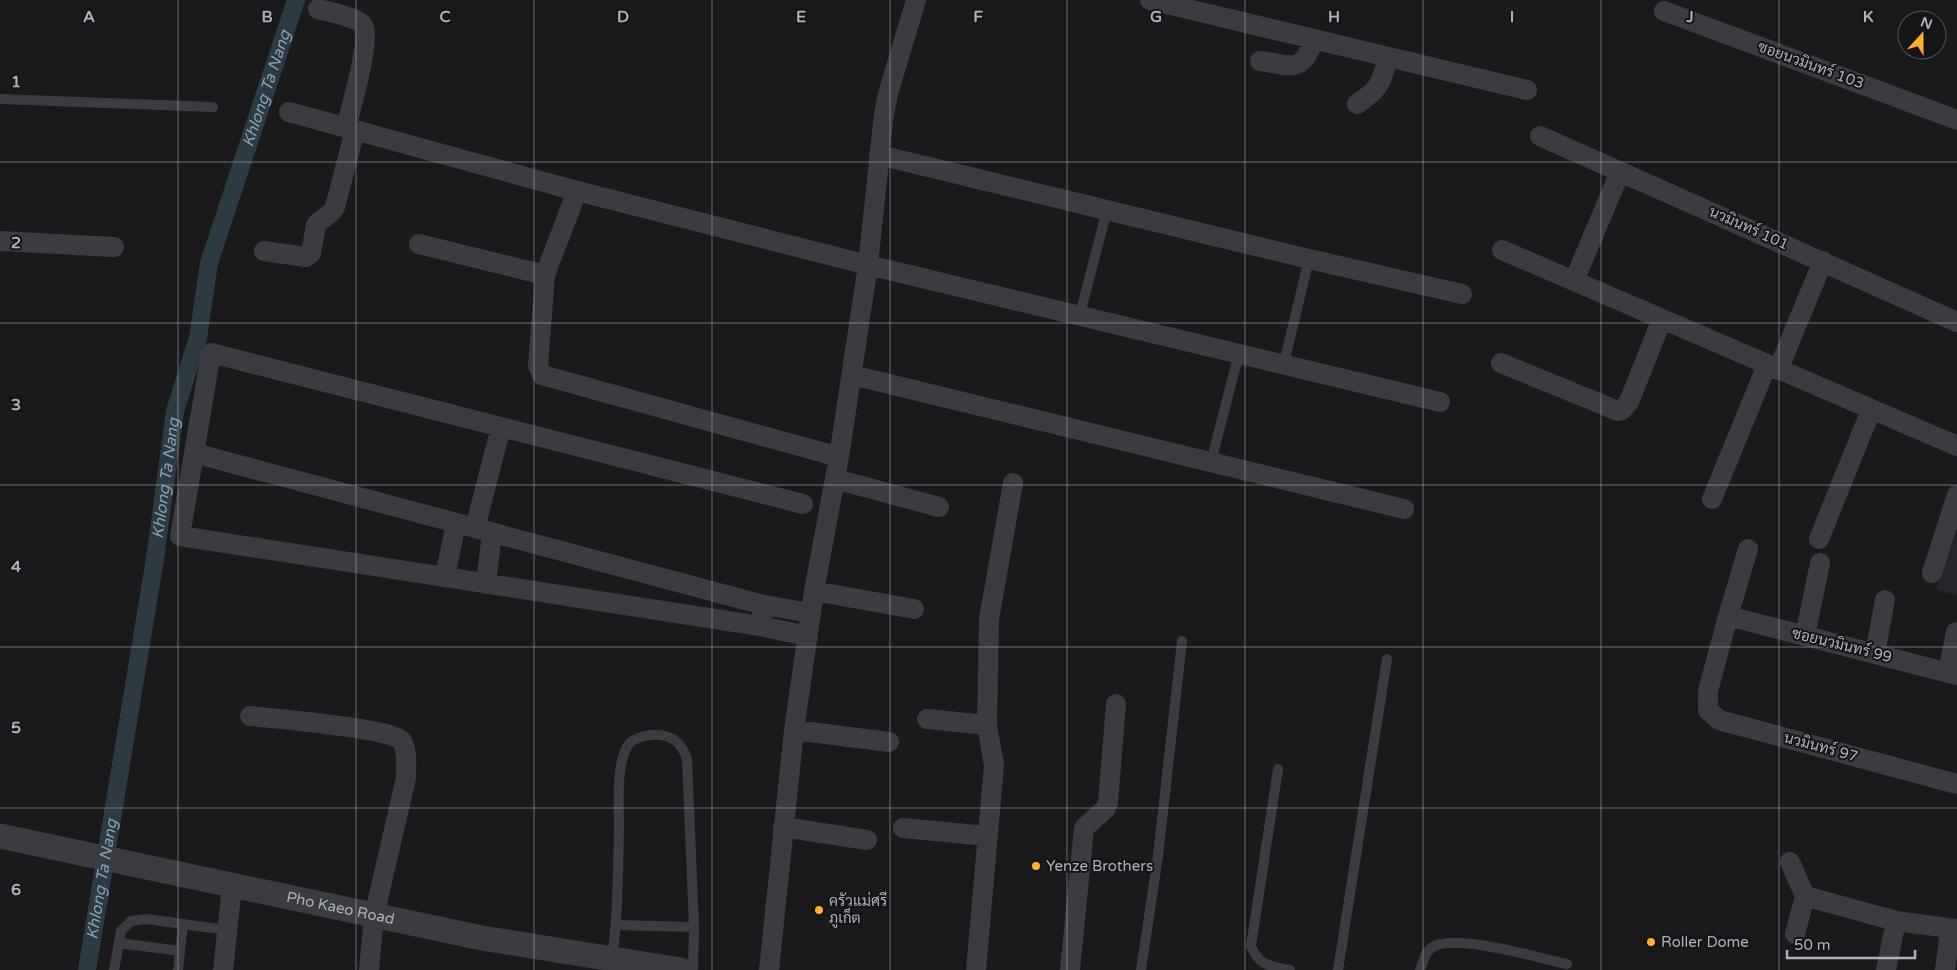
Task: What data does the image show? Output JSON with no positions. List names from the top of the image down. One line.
{"streets":{"street":["ซอยนวมินทร์ 103","นวมินทร์ 101","ซอยนวมินทร์ 99","นวมินทร์ 97","Pho Kaeo Road"]},"crossings":[["ซอยนวมินทร์ 99","นวมินทร์ 97"]],"water":["Khlong Ta Nang"],"places":["Yenze Brothers","ครัวแม่ศรี ภูเก็ต","Roller Dome"],"scale_bar":"50 m","north":"top","grid":{"columns":["A","B","C","D","E","F","G","H","I","J","K"],"rows":["1","2","3","4","5","6"]}}
